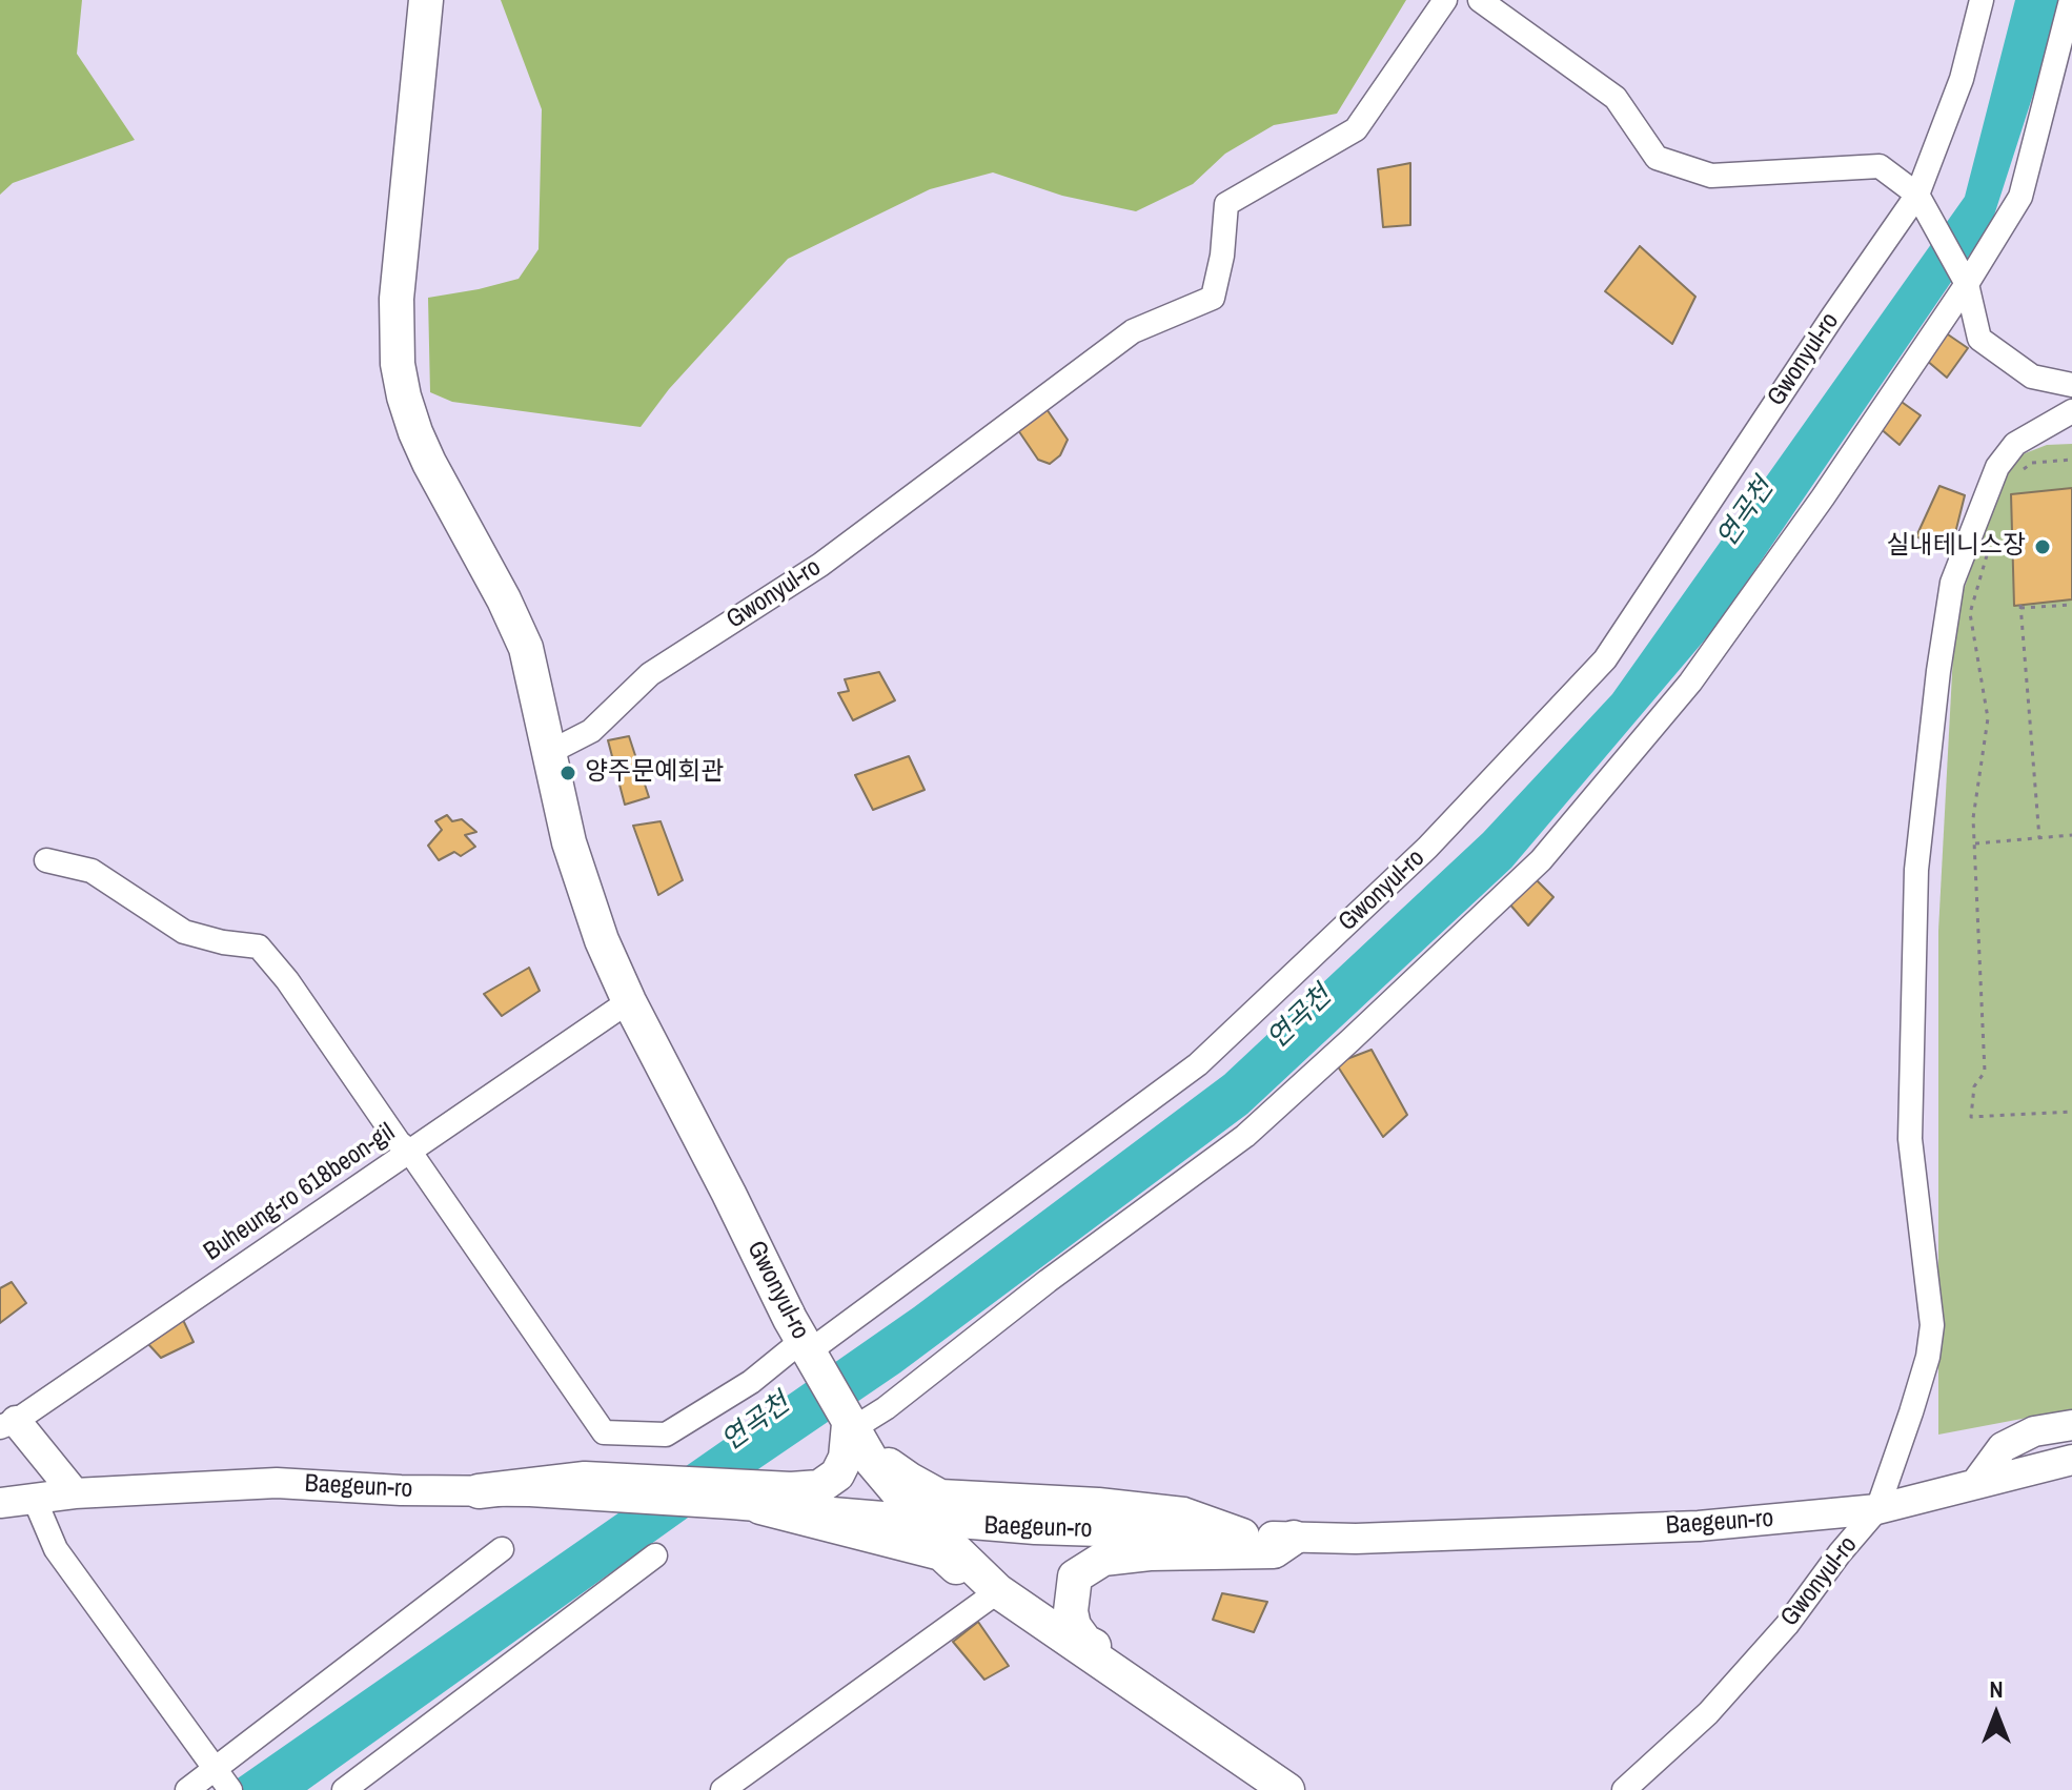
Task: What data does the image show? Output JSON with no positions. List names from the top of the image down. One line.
{"streets":{"main road":["Gwonyul-ro"],"street":["Buheung-ro 618beon-gil","Baegeun-ro"]},"crossings":[["Gwonyul-ro","Buheung-ro 618beon-gil"],["Gwonyul-ro","Baegeun-ro"]],"water":["연곡천"],"places":["실내테니스장","양주문예회관"],"north":"top"}
